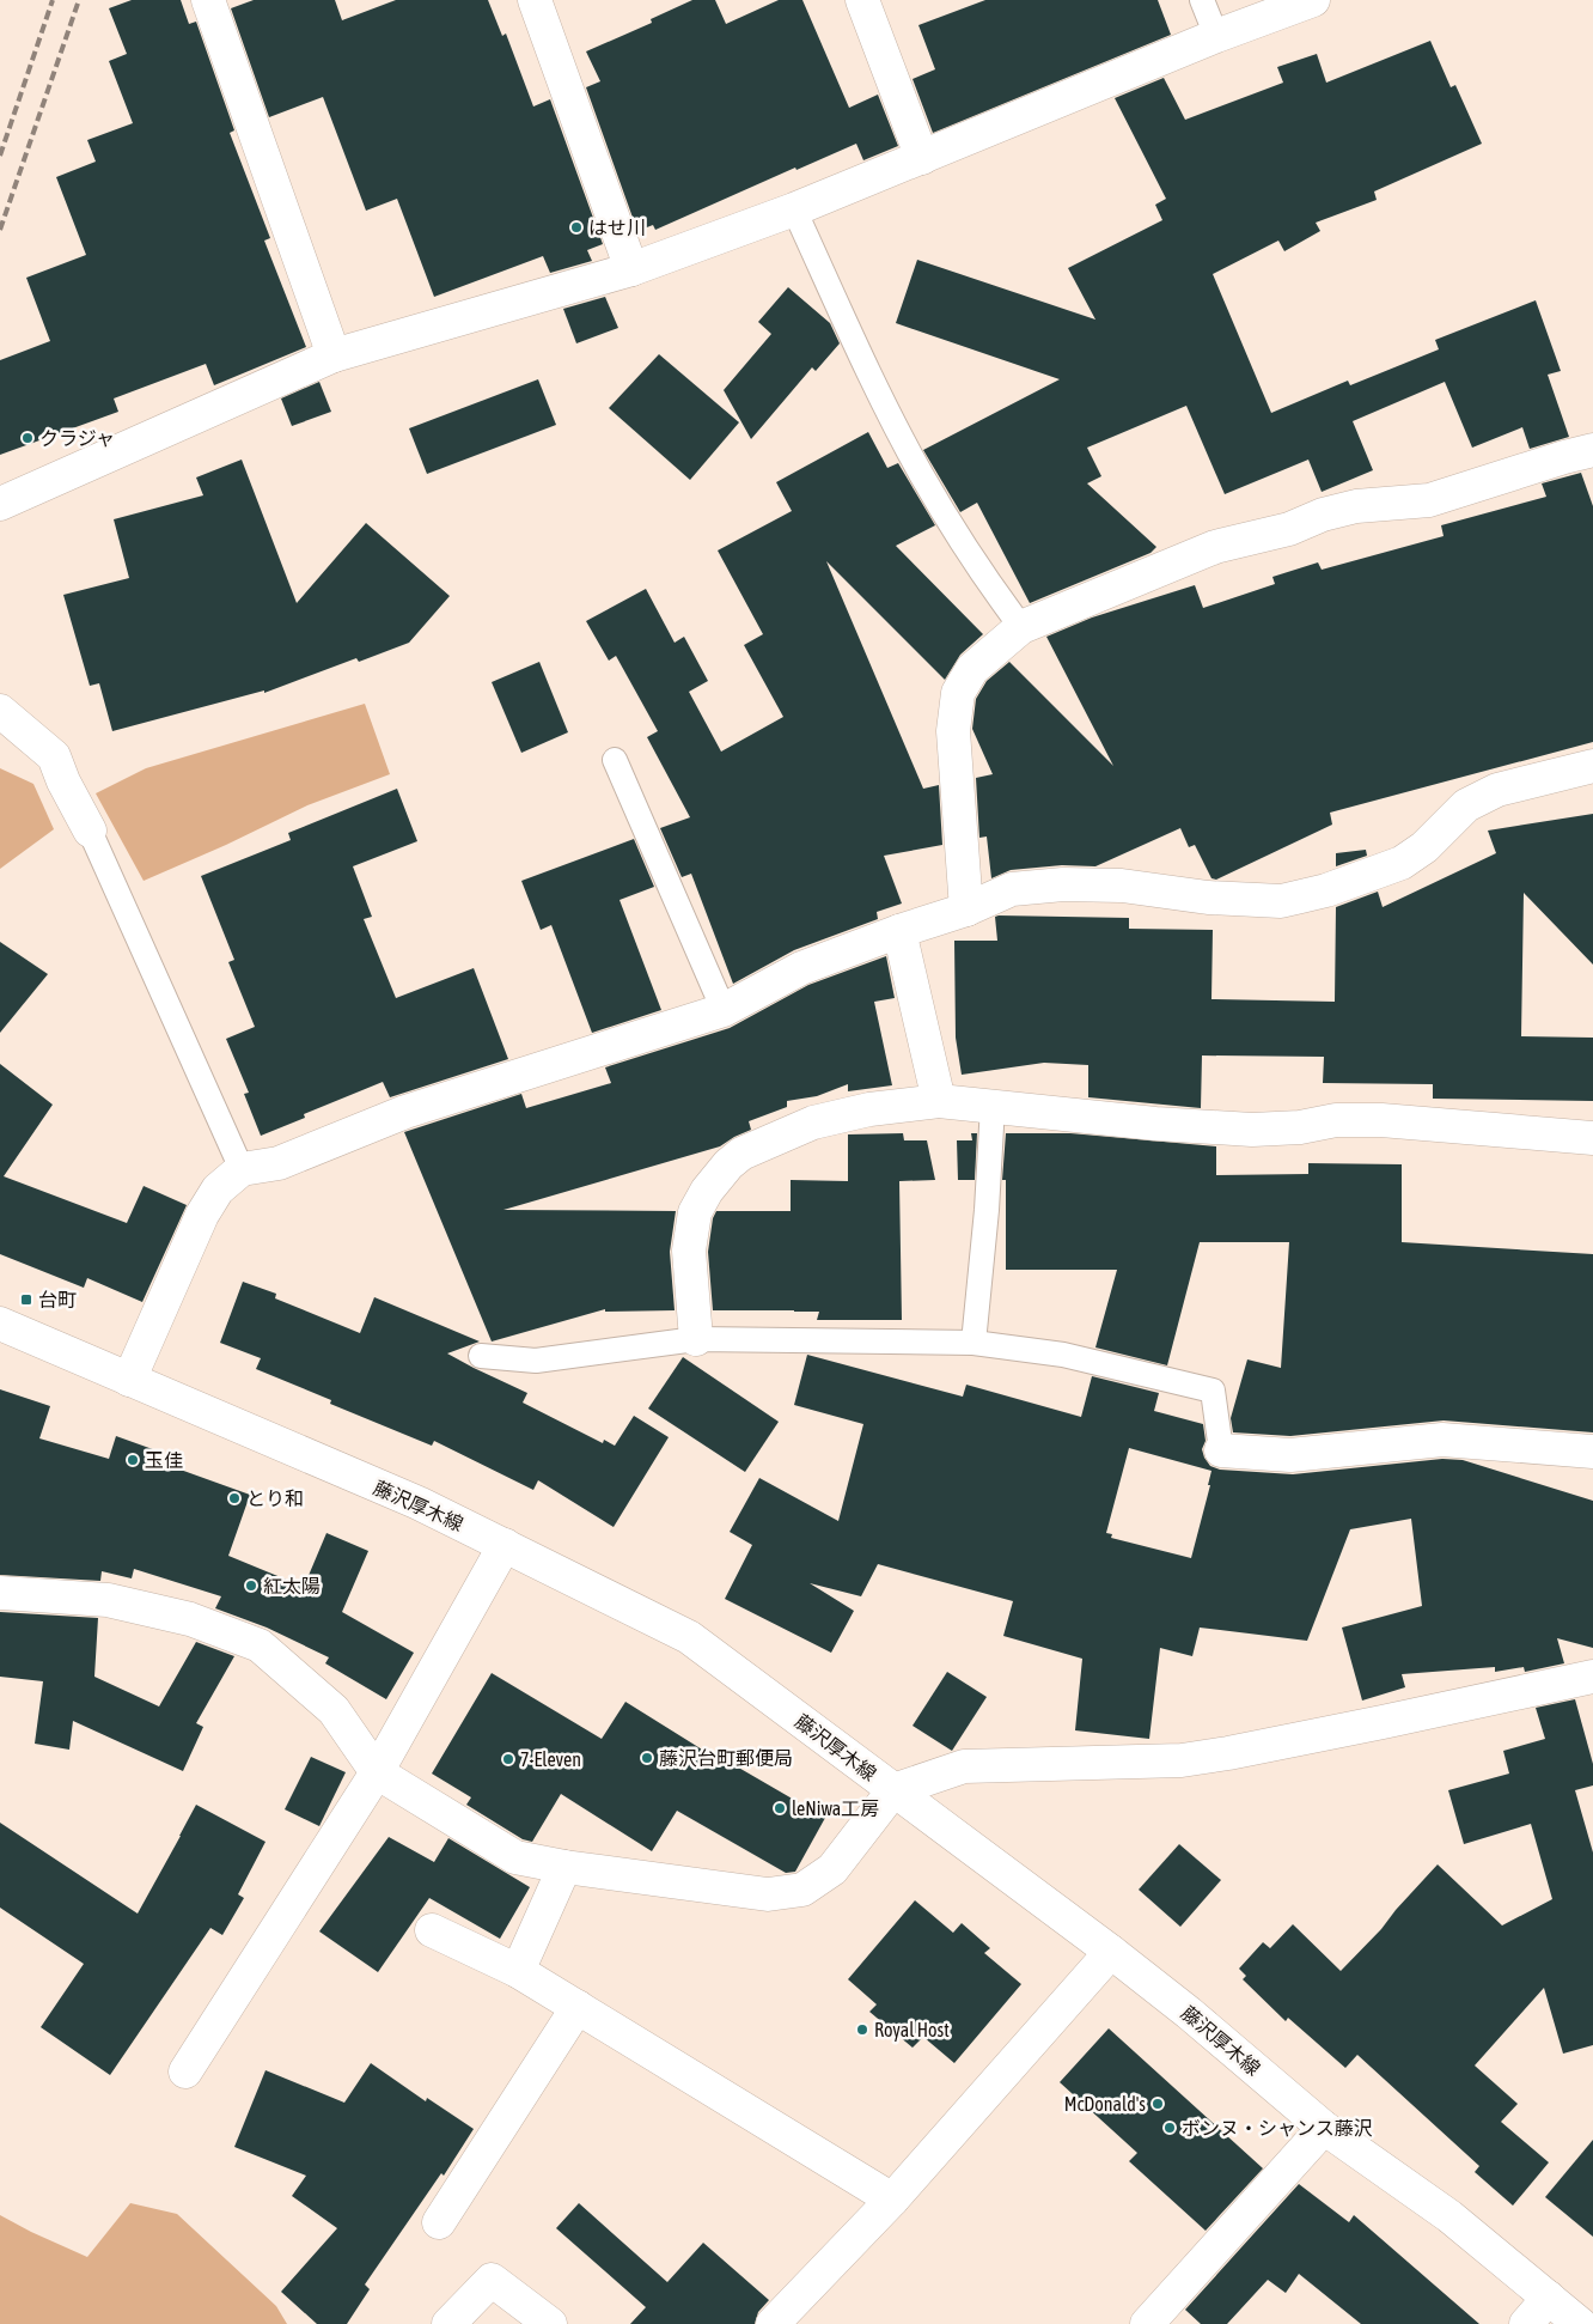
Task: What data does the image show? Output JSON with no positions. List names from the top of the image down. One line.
{"streets":{"street":["藤沢厚木線"]},"places":{"other":["はせ川","クラジャ","玉佳","とり和","紅太陽","藤沢台町郵便局","7-Eleven","leNiwa工房","Royal Host","McDonald's","ボンヌ・シャンス藤沢"],"transit":["台町"]}}
